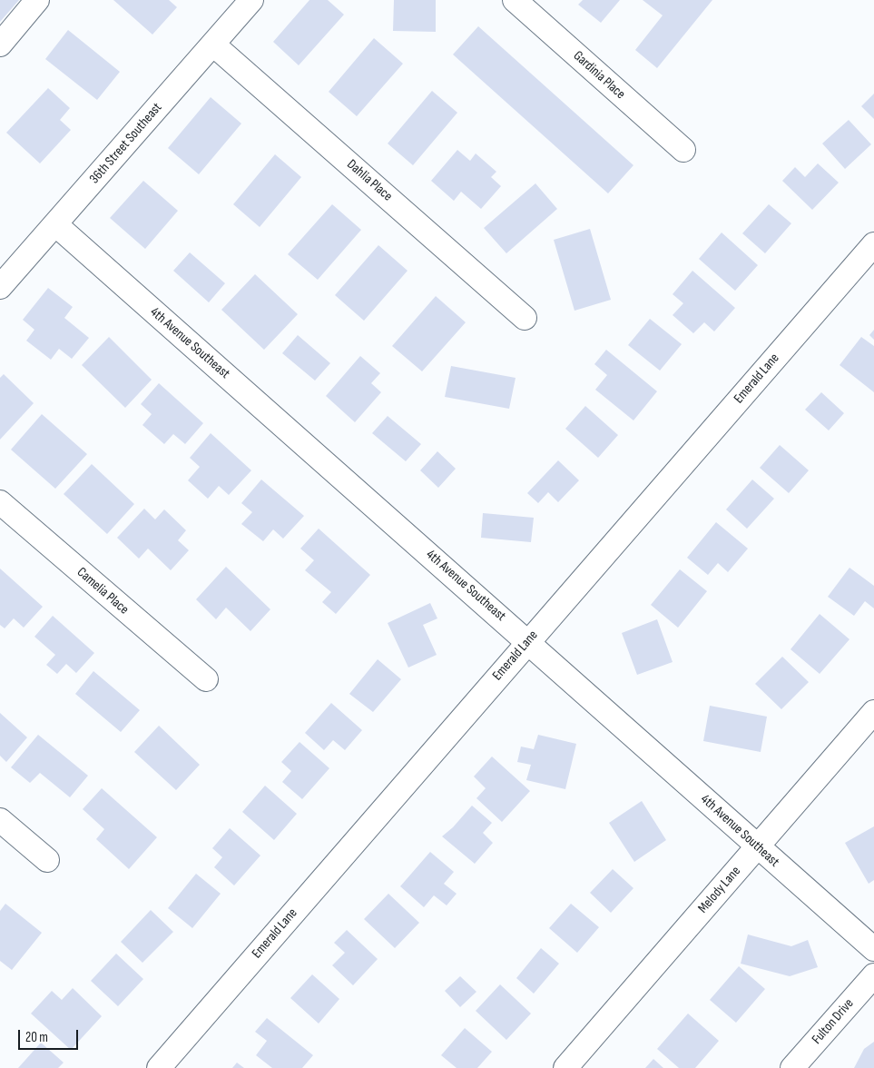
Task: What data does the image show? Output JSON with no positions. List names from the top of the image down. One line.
{"streets":{"street":["Gardinia Place","36th Street Southeast","Dahlia Place","4th Avenue Southeast","Emerald Lane","Camelia Place","Melody Lane","Fulton Drive"]},"crossings":[["36th Street Southeast","Dahlia Place"],["36th Street Southeast","4th Avenue Southeast"],["4th Avenue Southeast","Emerald Lane"],["4th Avenue Southeast","Melody Lane"]],"scale_bar":"20 m"}
